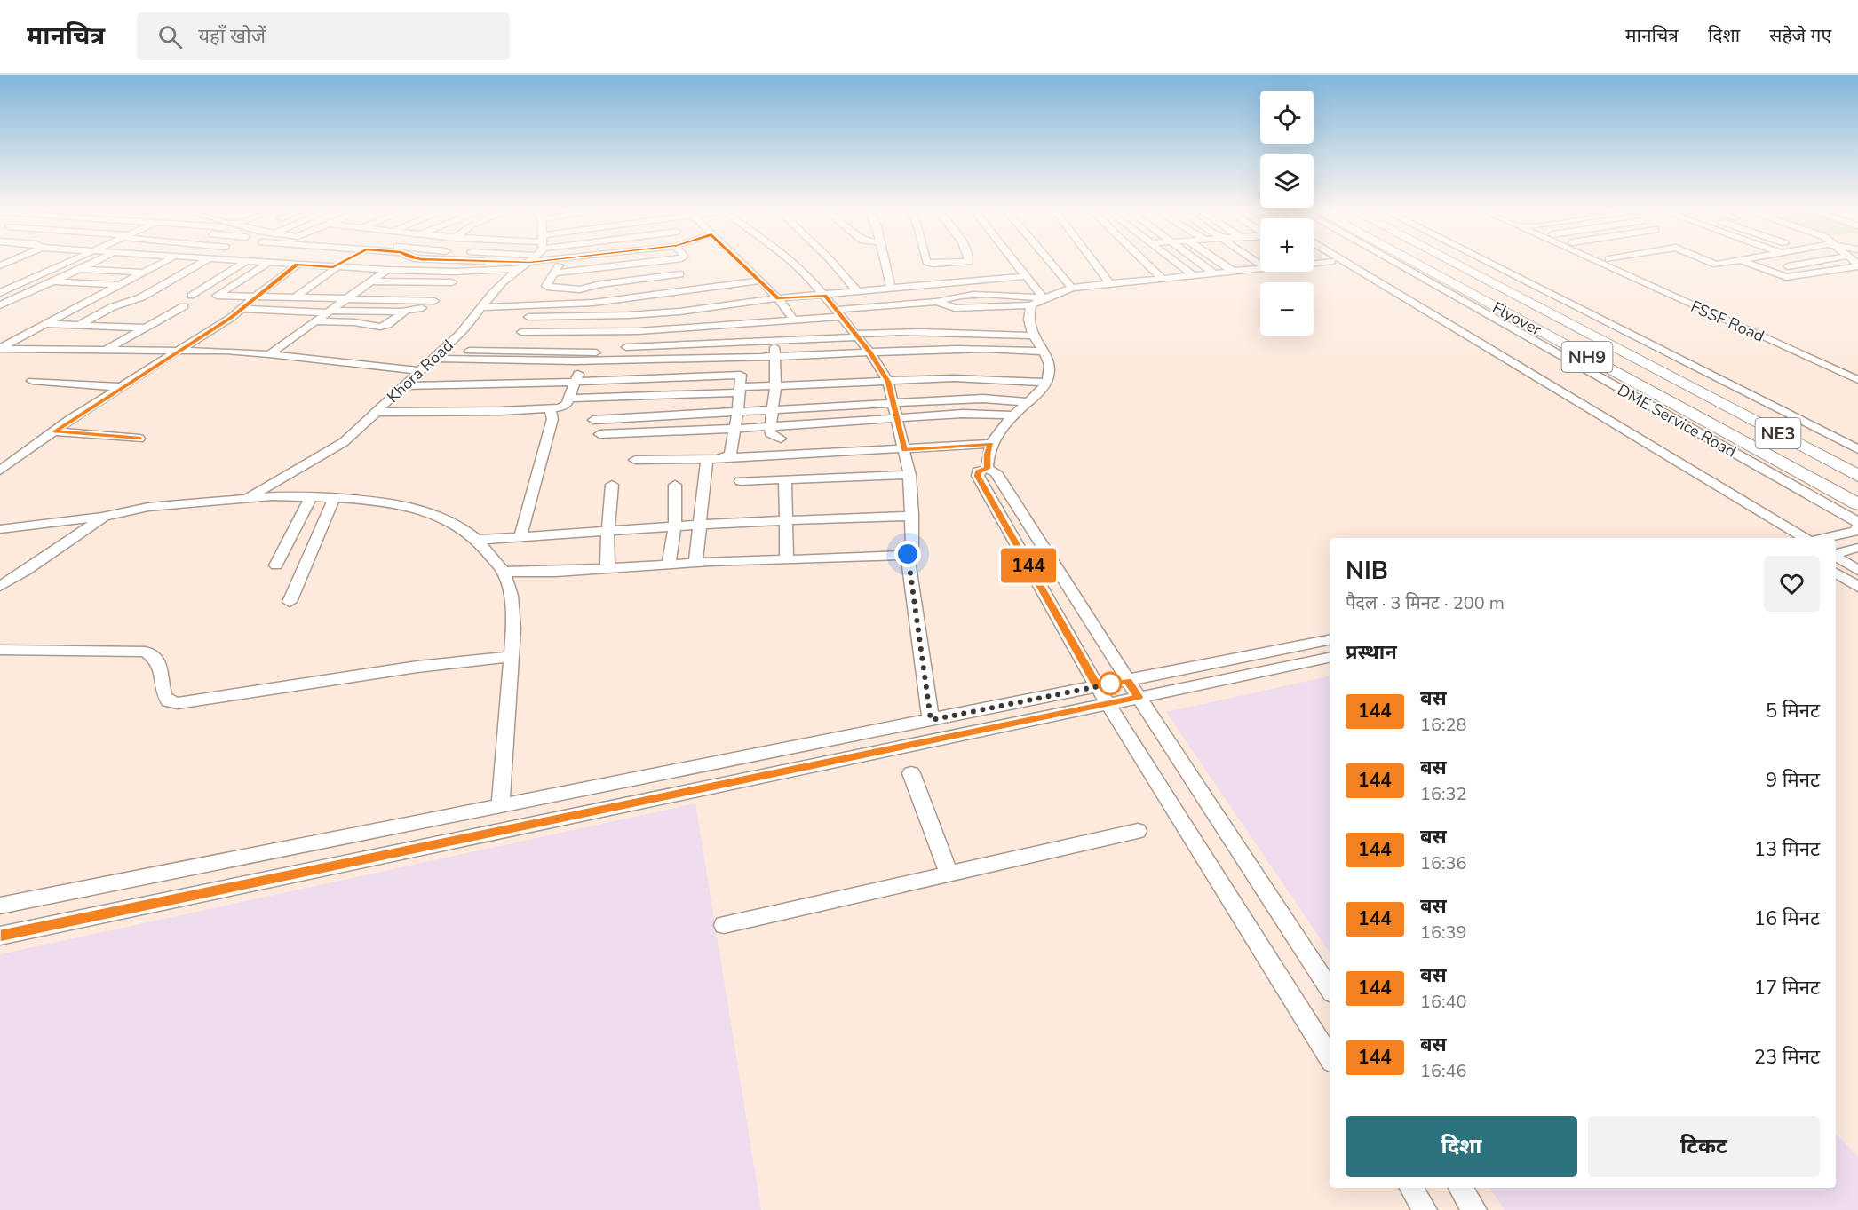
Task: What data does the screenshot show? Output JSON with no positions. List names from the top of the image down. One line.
{"streets":{"highway":["Flyover","NH9","NE3"],"street":["FSSF Road","Khora Road","DME Service Road"]},"lines":["bus line 144"],"page":{"header":"मानचित्र","search":"यहाँ खोजें","nav":["मानचित्र","दिशा","सहेजे गए"],"on_map":"144","map_buttons":["+","−"],"heading":[["NIB","पैदल · 3 मिनट · 200 m"],"प्रस्थान"],"list":[{"mark":"144","name":"बस","note":"16:28","value":"5 मिनट"},{"mark":"144","name":"बस","note":"16:32","value":"9 मिनट"},{"mark":"144","name":"बस","note":"16:36","value":"13 मिनट"},{"mark":"144","name":"बस","note":"16:39","value":"16 मिनट"},{"mark":"144","name":"बस","note":"16:40","value":"17 मिनट"},{"mark":"144","name":"बस","note":"16:46","value":"23 मिनट"}],"buttons":["दिशा","टिकट"]}}
